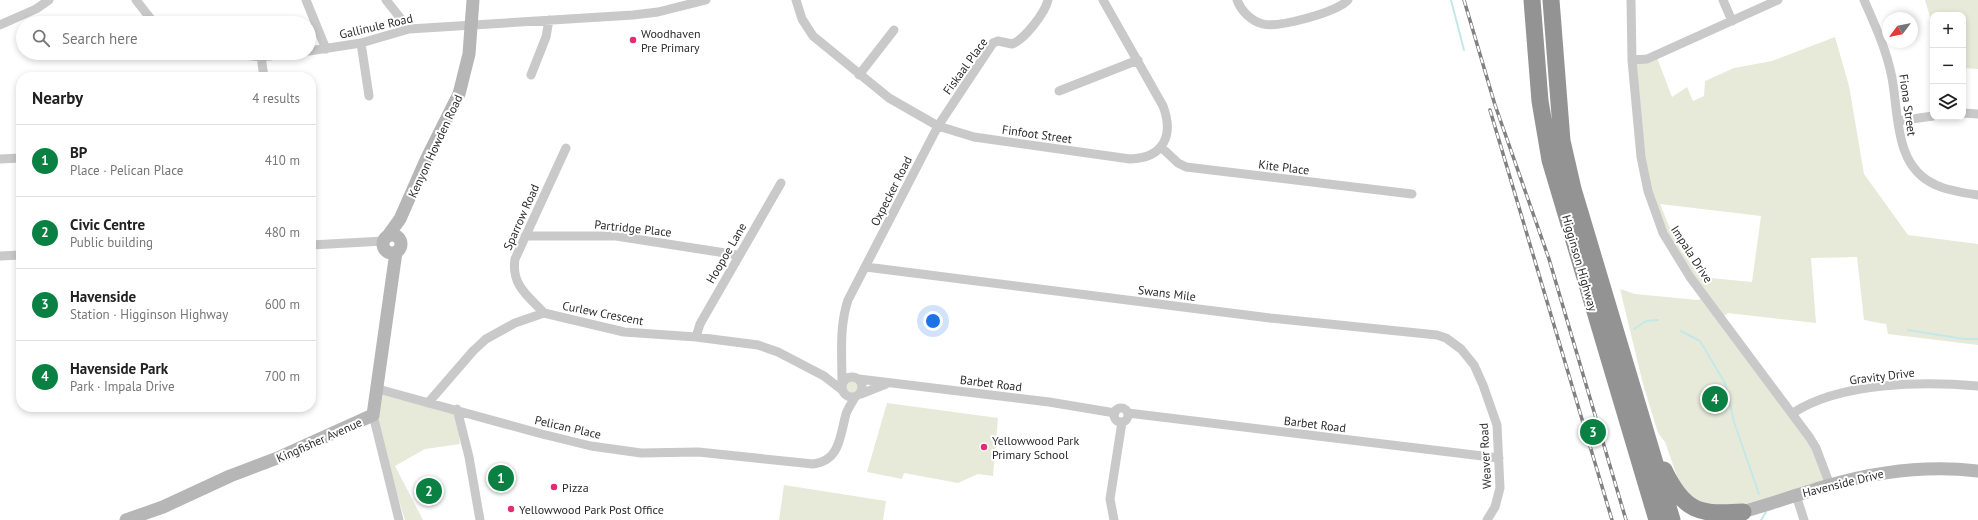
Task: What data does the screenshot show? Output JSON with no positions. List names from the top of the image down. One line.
{"streets":{"highway":["Higginson Highway"],"street":["Gallinule Road","Fiskaal Place","Fiona Street","Finfoot Street","Kenyon Howden Road","Kite Place","Oxpecker Road","Sparrow Road","Partridge Place","Hoopoe Lane","Impala Drive","Swans Mile","Curlew Crescent","Gravity Drive","Barbet Road","Pelican Place","Kingfisher Avenue","Weaver Road","Havenside Drive"]},"crossings":[["Gallinule Road","Kenyon Howden Road"],["Fiskaal Place","Finfoot Street"],["Fiskaal Place","Oxpecker Road"],["Finfoot Street","Kite Place"],["Finfoot Street","Oxpecker Road"],["Kenyon Howden Road","Kingfisher Avenue"],["Oxpecker Road","Swans Mile"],["Oxpecker Road","Curlew Crescent"],["Oxpecker Road","Barbet Road"],["Sparrow Road","Partridge Place"],["Sparrow Road","Curlew Crescent"],["Partridge Place","Hoopoe Lane"],["Hoopoe Lane","Curlew Crescent"],["Impala Drive","Gravity Drive"],["Impala Drive","Havenside Drive"],["Swans Mile","Weaver Road"],["Curlew Crescent","Barbet Road"],["Curlew Crescent","Pelican Place"],["Barbet Road","Weaver Road"],["Pelican Place","Kingfisher Avenue"]],"places":["Woodhaven Pre Primary","Yellowwood Park Primary School","Pizza","Yellowwood Park Post Office"],"north":"bottom left","page":{"map_buttons":["+","−"],"search":"Search here","heading":["Nearby","4 results"],"list":[{"mark":"1","name":"BP","note":"Place · Pelican Place","value":"410 m"},{"mark":"2","name":"Civic Centre","note":"Public building","value":"480 m"},{"mark":"3","name":"Havenside","note":"Station · Higginson Highway","value":"600 m"},{"mark":"4","name":"Havenside Park","note":"Park · Impala Drive","value":"700 m"}],"pins":["4","3","1","2"]}}
